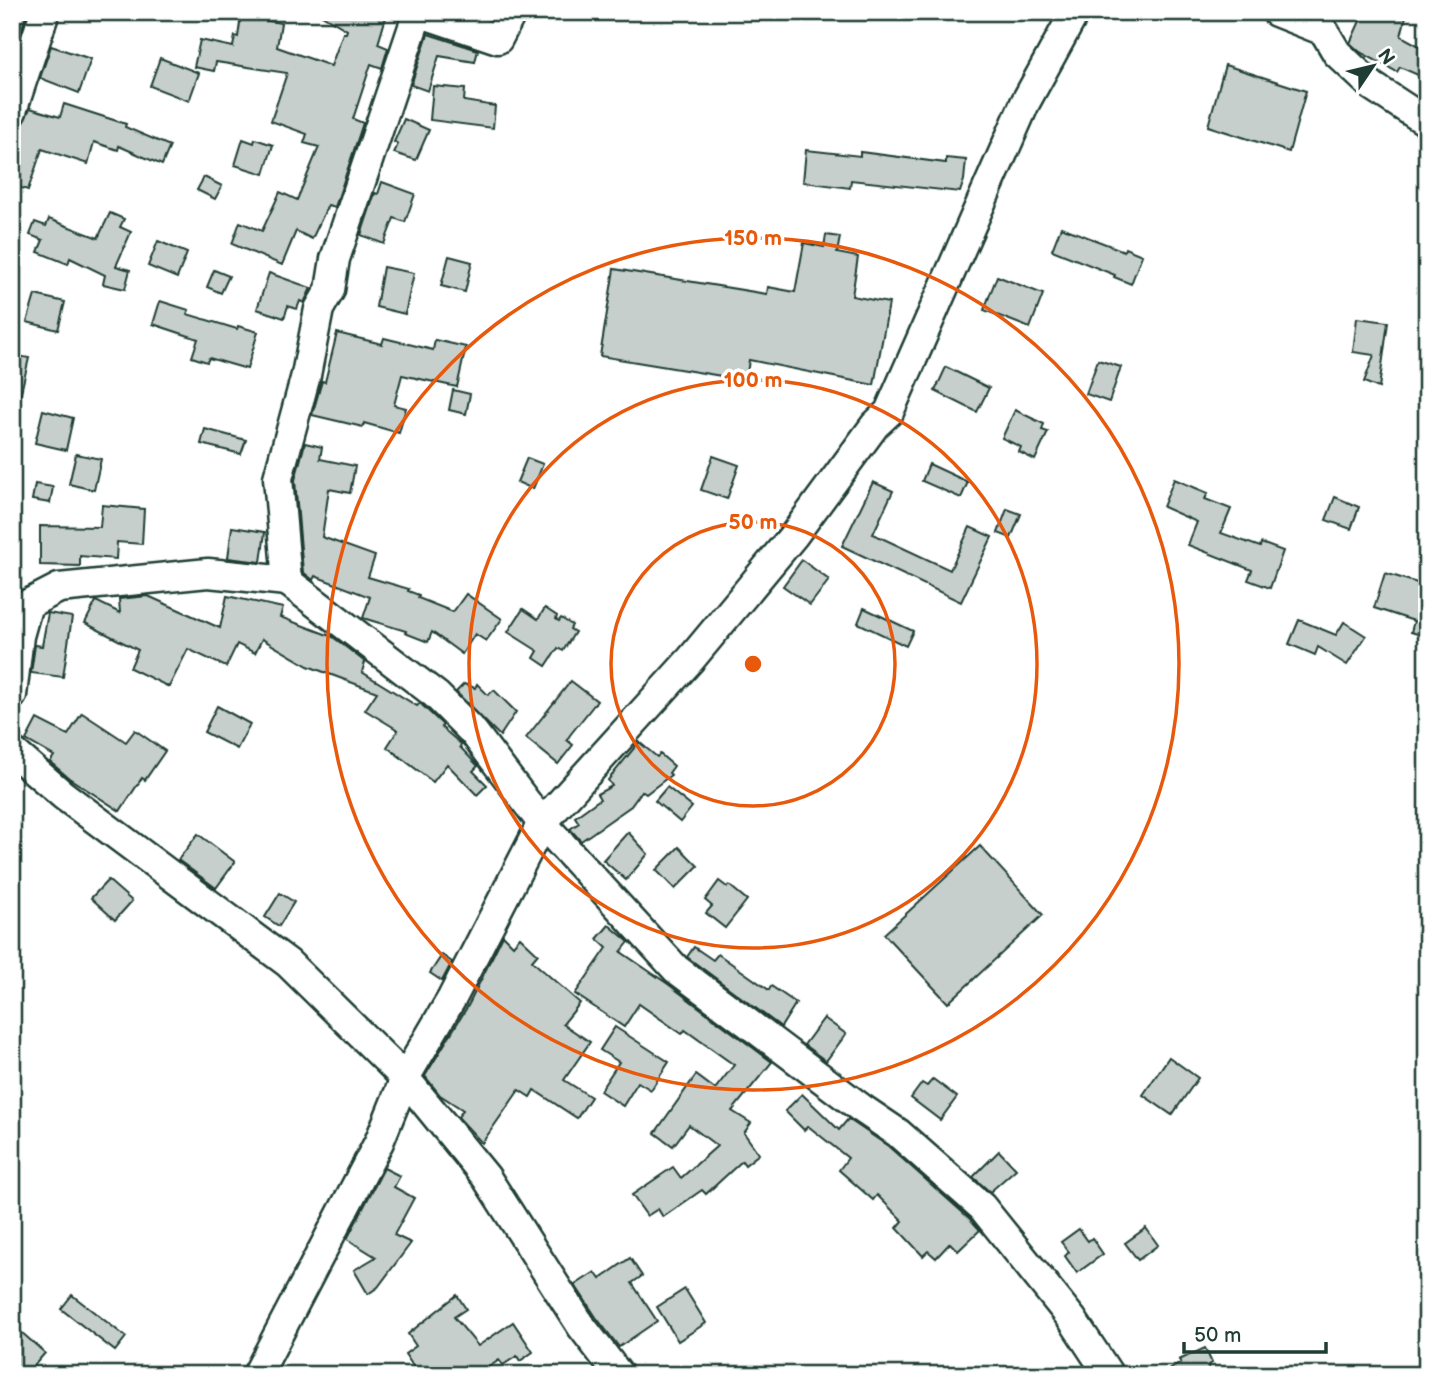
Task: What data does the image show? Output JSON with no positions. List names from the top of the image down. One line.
{"scale_bar":"50 m","north":"top right","rings":["150 m","100 m","50 m"]}
